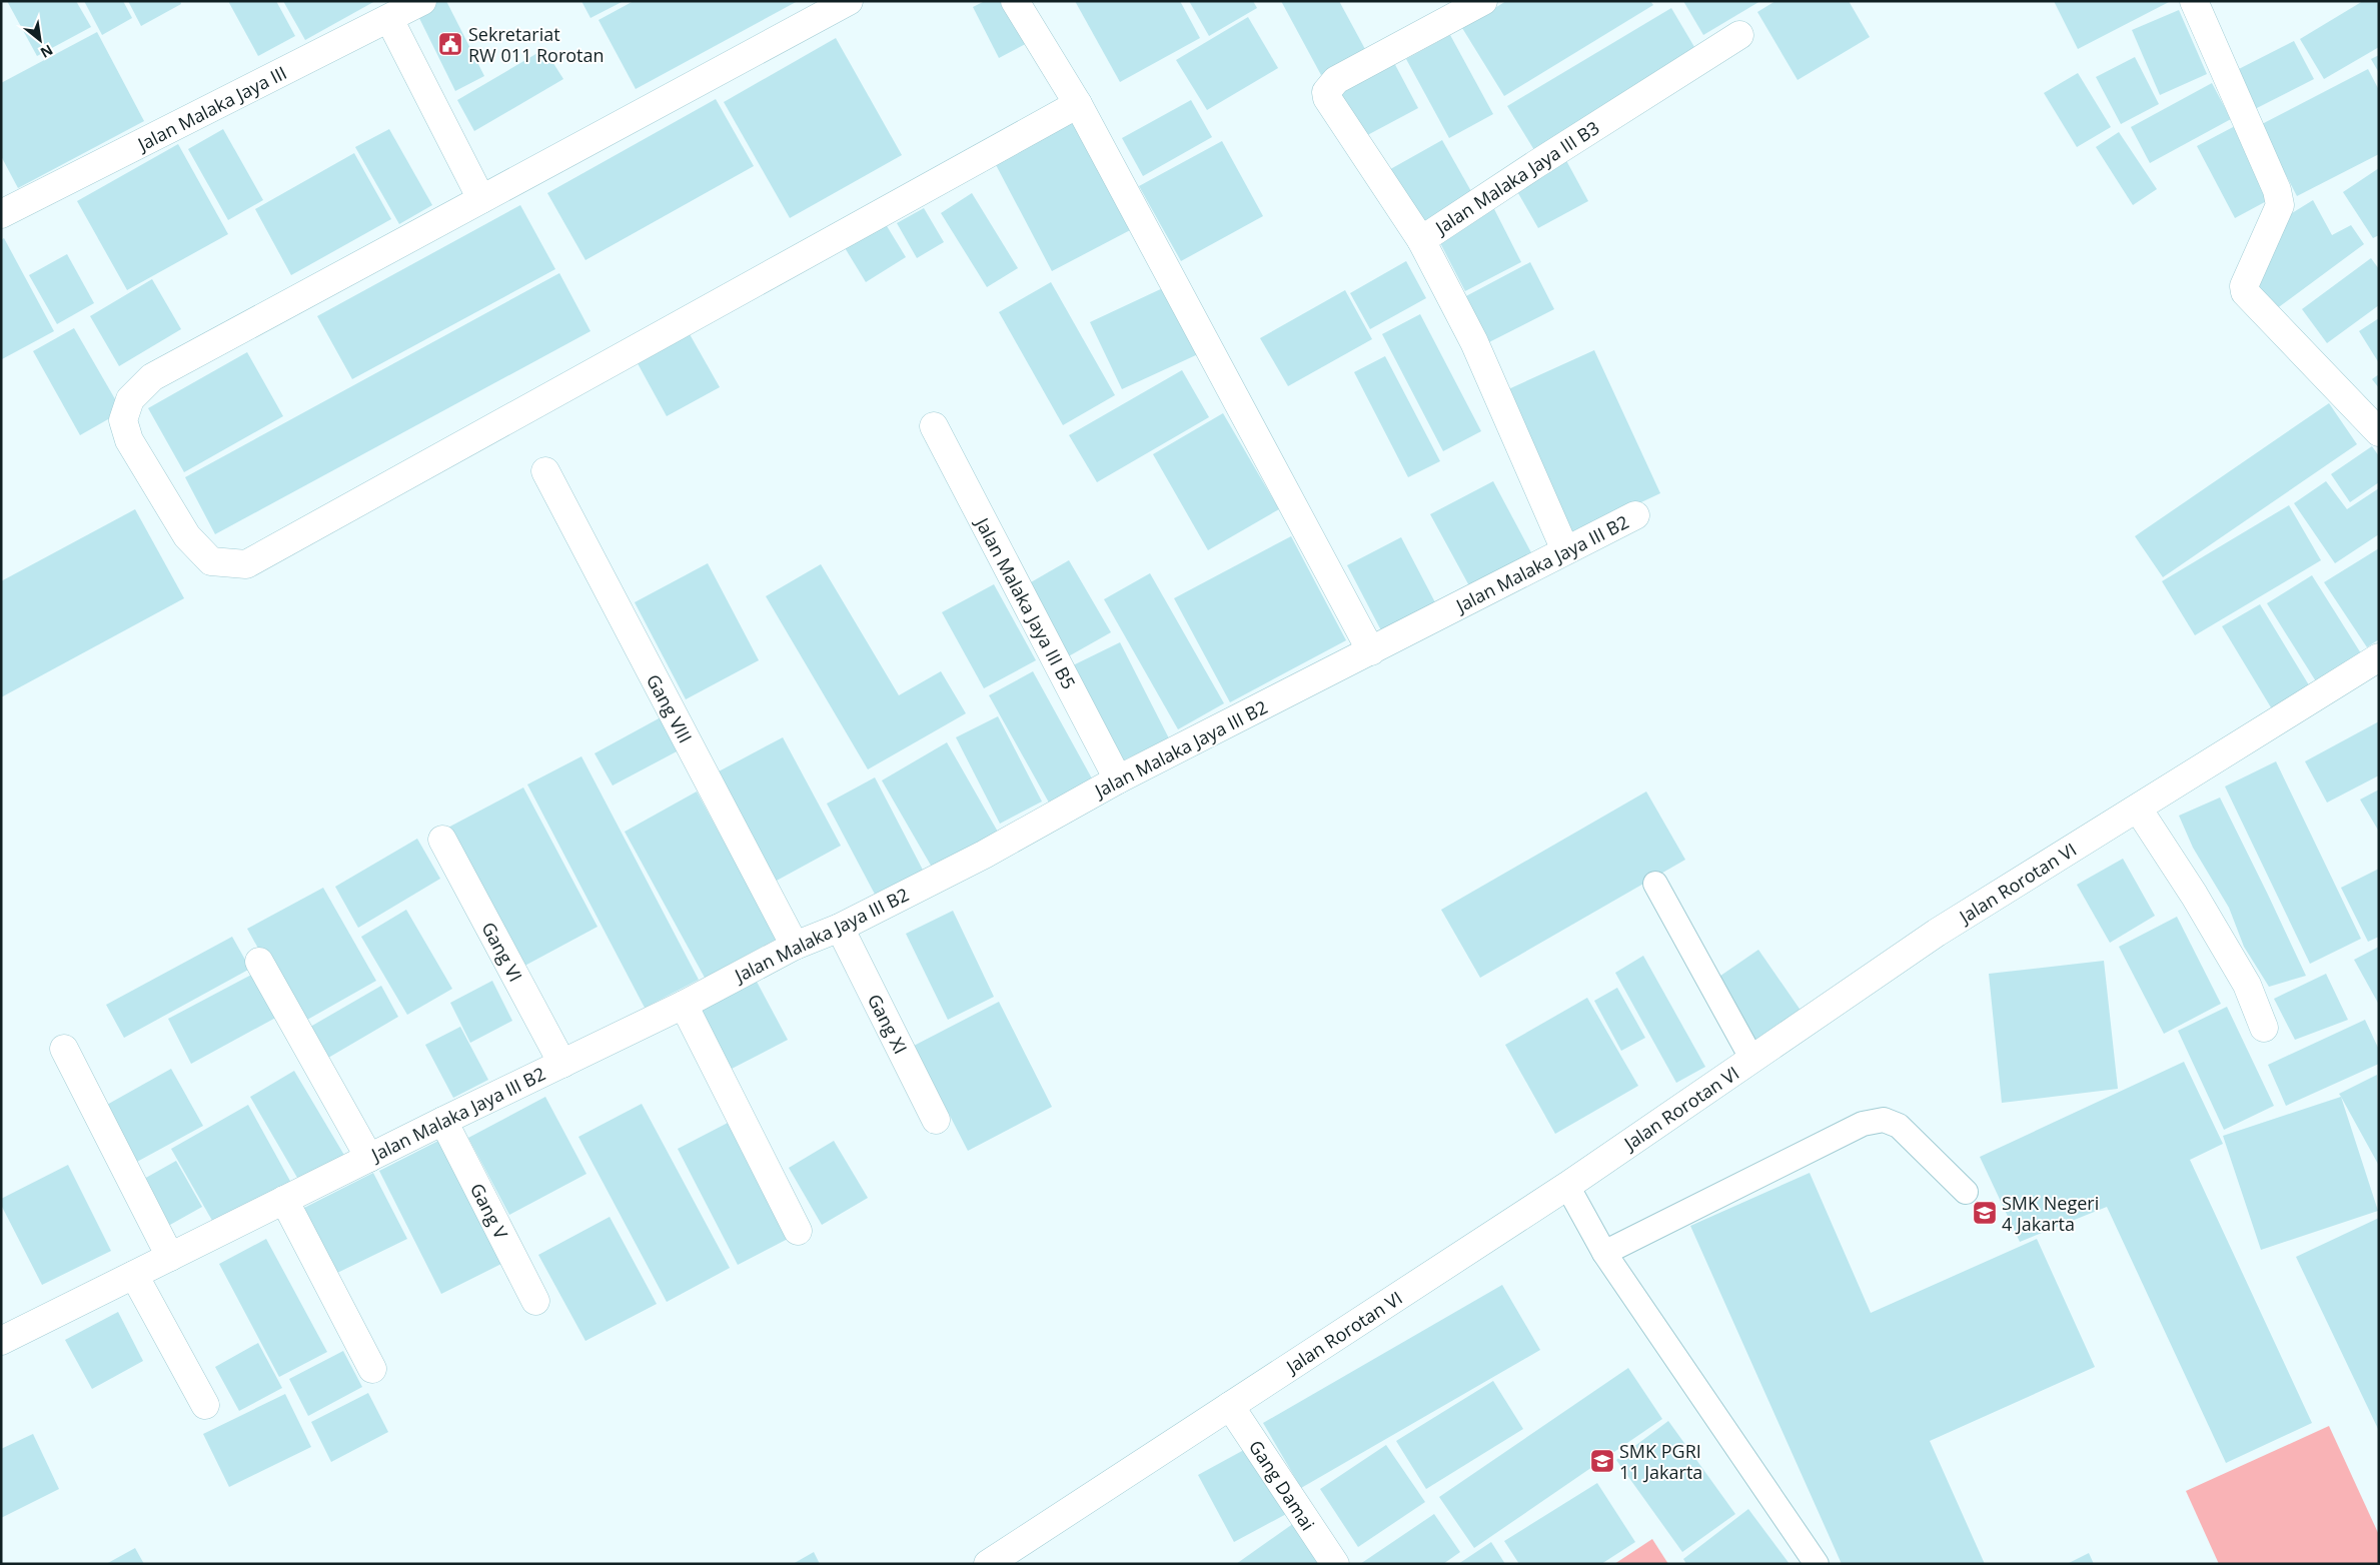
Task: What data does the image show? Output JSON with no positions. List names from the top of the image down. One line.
{"streets":{"street":["Jalan Malaka Jaya III","Jalan Malaka Jaya III B3","Jalan Malaka Jaya III B2","Jalan Malaka Jaya III B5","Gang VIII","Jalan Rorotan VI","Gang VI","Gang XI","Gang V","Gang Damai"]},"crossings":[["Jalan Malaka Jaya III B2","Jalan Malaka Jaya III B5"],["Jalan Malaka Jaya III B2","Gang VIII"],["Jalan Malaka Jaya III B2","Gang VI"],["Jalan Malaka Jaya III B2","Gang XI"],["Jalan Malaka Jaya III B2","Gang V"],["Jalan Rorotan VI","Gang Damai"]],"places":{"public building":["Sekretariat RW 011 Rorotan"],"school or university":["SMK Negeri 4 Jakarta","SMK PGRI 11 Jakarta"]},"north":"bottom right"}
